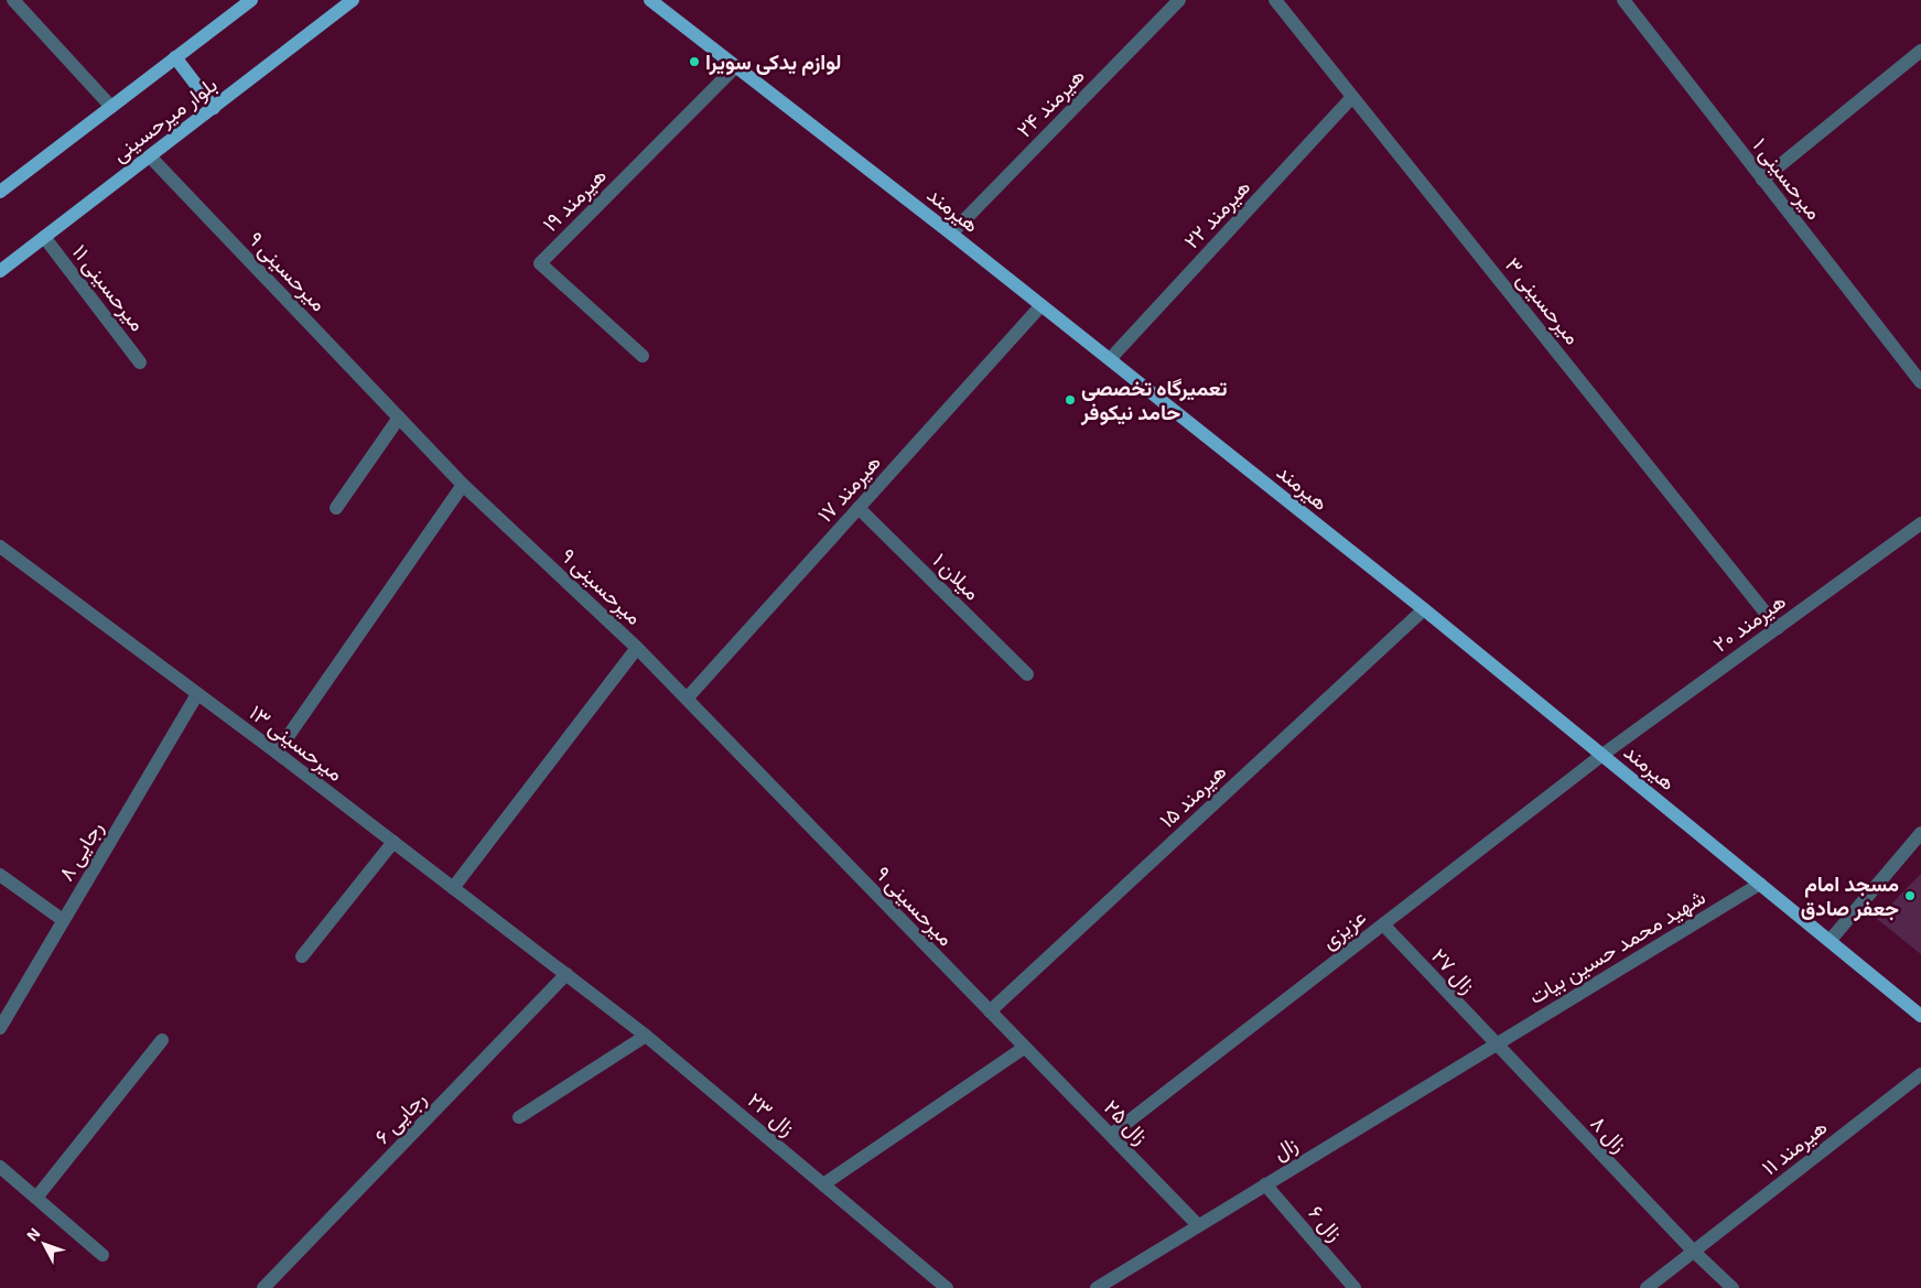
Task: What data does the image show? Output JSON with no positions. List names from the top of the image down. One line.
{"streets":{"main road":["بلوار میرحسینی","هیرمند"],"street":["هیرمند ۲۴","میرحسینی ۱","هیرمند ۱۹","هیرمند ۲۲","میرحسینی ۹","میرحسینی ۱۱","میرحسینی ۳","هیرمند ۱۷","میلان ۱","هیرمند ۲۰","میرحسینی ۱۳","هیرمند ۱۵","رجایی ۸","عزیزی","شهید محمد حسین بیات","زال ۲۷","زال ۲۳","رجایی ۶","زال ۲۵","زال ۸","هیرمند ۱۱","زال","زال ۶"]},"crossings":[["هیرمند ۲۴","هیرمند"],["بلوار میرحسینی","میرحسینی ۹"],["بلوار میرحسینی","میرحسینی ۱۱"],["هیرمند ۱۹","هیرمند"],["هیرمند","هیرمند ۲۲"],["هیرمند","هیرمند ۱۷"],["هیرمند","هیرمند ۲۰"],["هیرمند","هیرمند ۱۵"],["هیرمند","عزیزی"],["هیرمند","شهید محمد حسین بیات"],["هیرمند ۲۲","میرحسینی ۳"],["میرحسینی ۹","هیرمند ۱۷"],["میرحسینی ۹","هیرمند ۱۵"],["میرحسینی ۹","زال ۲۵"],["میرحسینی ۳","هیرمند ۲۰"],["هیرمند ۱۷","میلان ۱"],["هیرمند ۲۰","عزیزی"],["میرحسینی ۱۳","رجایی ۸"],["میرحسینی ۱۳","زال ۲۳"],["میرحسینی ۱۳","رجایی ۶"],["عزیزی","زال ۲۷"],["عزیزی","زال ۲۵"],["شهید محمد حسین بیات","زال ۲۷"],["شهید محمد حسین بیات","زال ۸"],["شهید محمد حسین بیات","زال"],["زال ۲۷","زال ۸"],["زال ۲۷","زال"],["زال ۲۳","رجایی ۶"],["زال ۲۵","زال"],["زال ۸","هیرمند ۱۱"],["زال ۸","زال"],["زال","زال ۶"]],"places":["لوازم یدکی سویرا","تعمیرگاه تخصصی حامد نیکوفر","مسجد امام جعفر صادق"],"north":"top left"}
